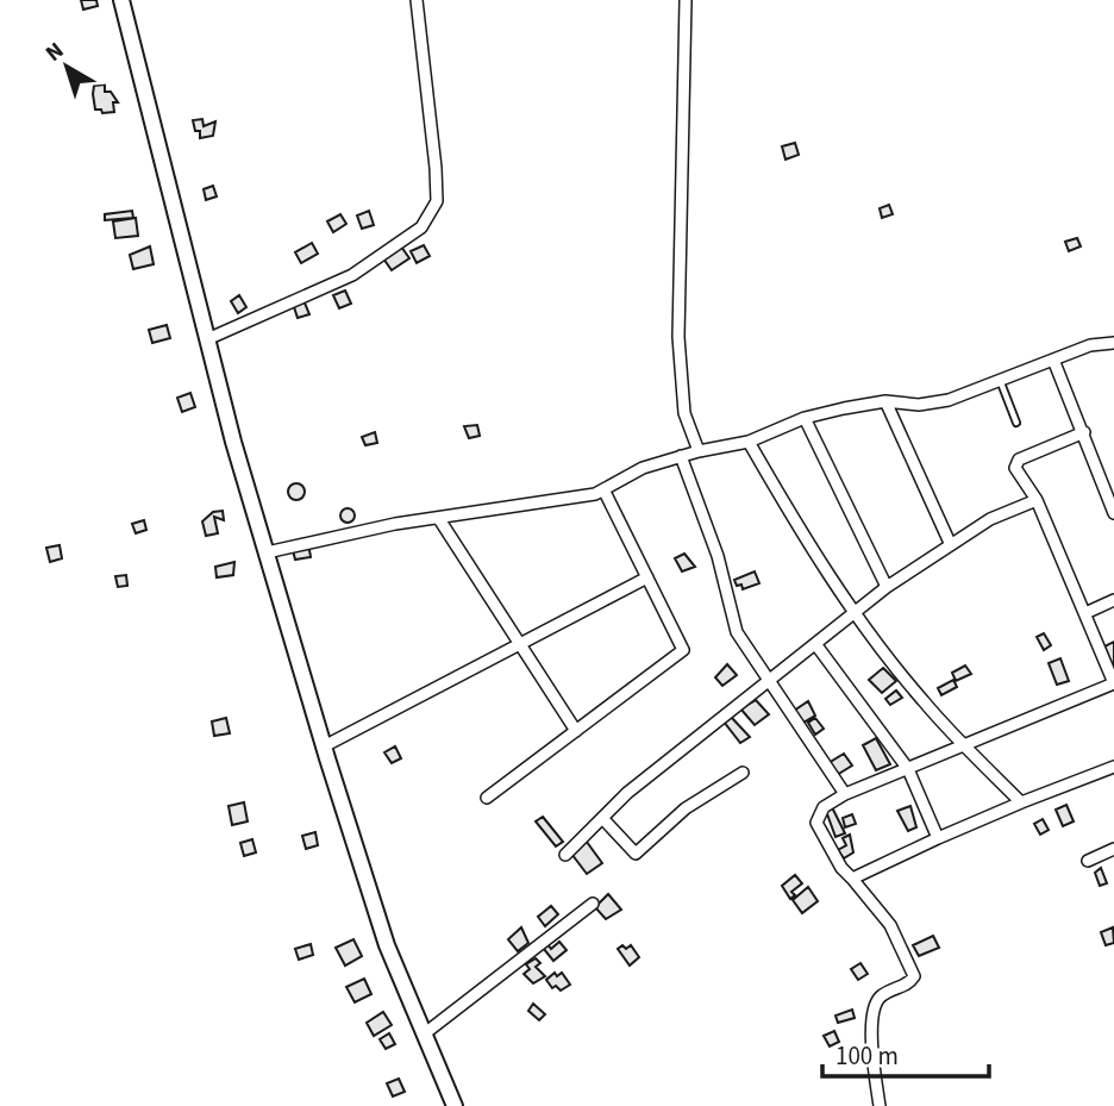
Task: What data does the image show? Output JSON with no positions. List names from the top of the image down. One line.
{"scale_bar":"100 m","north":"top left"}
